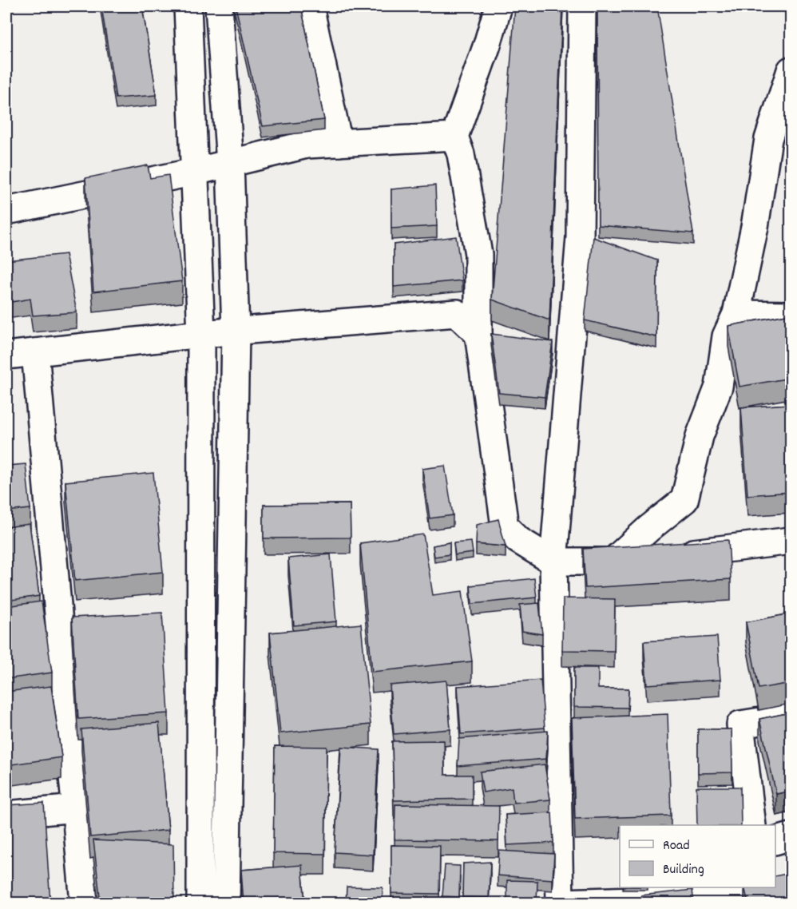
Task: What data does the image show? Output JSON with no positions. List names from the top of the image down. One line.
{"legend":["Road","Building"]}
